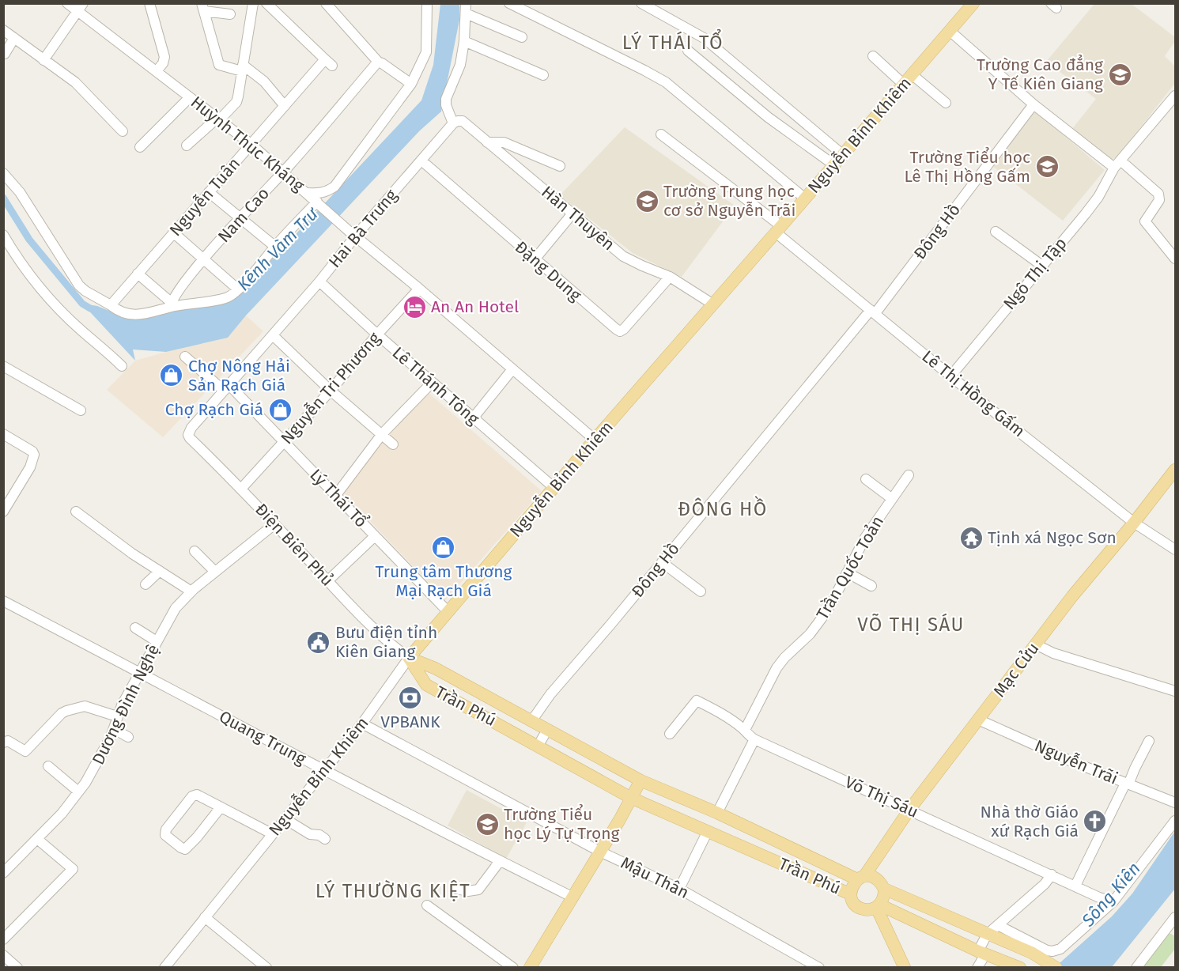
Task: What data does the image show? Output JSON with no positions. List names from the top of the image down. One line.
{"streets":{"main road":["Nguyễn Bỉnh Khiêm","Mạc Cửu","Trần Phú"],"street":["Huỳnh Thúc Kháng","Nguyễn Tuân","Nam Cao","Hàn Thuyên","Hai Bà Trưng","Đông Hồ","Đặng Dung","Ngô Thị Tập","Lê Thánh Tông","Nguyễn Tri Phương","Lê Thị Hồng Gấm","Lý Thái Tổ","Điện Biên Phủ","Trần Quốc Toản","Dương Đình Nghệ","Quang Trung","Nguyễn Trãi","Võ Thị Sáu","Mậu Thân"]},"crossings":[["Nguyễn Bỉnh Khiêm","Huỳnh Thúc Kháng"],["Nguyễn Bỉnh Khiêm","Hàn Thuyên"],["Nguyễn Bỉnh Khiêm","Lê Thánh Tông"],["Nguyễn Bỉnh Khiêm","Lê Thị Hồng Gấm"],["Nguyễn Bỉnh Khiêm","Lý Thái Tổ"],["Nguyễn Bỉnh Khiêm","Điện Biên Phủ"],["Nguyễn Bỉnh Khiêm","Trần Phú"],["Nguyễn Bỉnh Khiêm","Quang Trung"],["Nguyễn Bỉnh Khiêm","Mậu Thân"],["Huỳnh Thúc Kháng","Nguyễn Tuân"],["Huỳnh Thúc Kháng","Nam Cao"],["Huỳnh Thúc Kháng","Hai Bà Trưng"],["Huỳnh Thúc Kháng","Nguyễn Tri Phương"],["Hàn Thuyên","Hai Bà Trưng"],["Hàn Thuyên","Đặng Dung"],["Hai Bà Trưng","Đặng Dung"],["Hai Bà Trưng","Lê Thánh Tông"],["Hai Bà Trưng","Lý Thái Tổ"],["Hai Bà Trưng","Điện Biên Phủ"],["Đông Hồ","Lê Thị Hồng Gấm"],["Đông Hồ","Trần Phú"],["Ngô Thị Tập","Lê Thị Hồng Gấm"],["Lê Thánh Tông","Nguyễn Tri Phương"],["Nguyễn Tri Phương","Lý Thái Tổ"],["Nguyễn Tri Phương","Điện Biên Phủ"],["Lê Thị Hồng Gấm","Mạc Cửu"],["Điện Biên Phủ","Dương Đình Nghệ"],["Điện Biên Phủ","Trần Phú"],["Trần Quốc Toản","Võ Thị Sáu"],["Mạc Cửu","Trần Phú"],["Mạc Cửu","Nguyễn Trãi"],["Mạc Cửu","Võ Thị Sáu"],["Dương Đình Nghệ","Quang Trung"]],"districts":["LÝ THÁI TỔ","ĐÔNG HỒ","VÕ THỊ SÁU","LÝ THƯỜNG KIỆT"],"water":["Kênh Vàm Trư","Sông Kiên"],"places":{"school or university":["Trường Cao đẳng Y Tế Kiên Giang","Trường Tiểu học Lê Thị Hồng Gấm","Trường Trung học cơ sở Nguyễn Trãi","Trường Tiểu học Lý Tự Trọng"],"hotel":["An An Hotel"],"shop":["Chợ Nông Hải Sản Rạch Giá","Chợ Rạch Giá","Trung tâm Thương Mại Rạch Giá"],"temple":["Tịnh xá Ngọc Sơn"],"public building":["Bưu điện tỉnh Kiên Giang"],"bank":["VPBANK"],"church":["Nhà thờ Giáo xứ Rạch Giá"]}}
